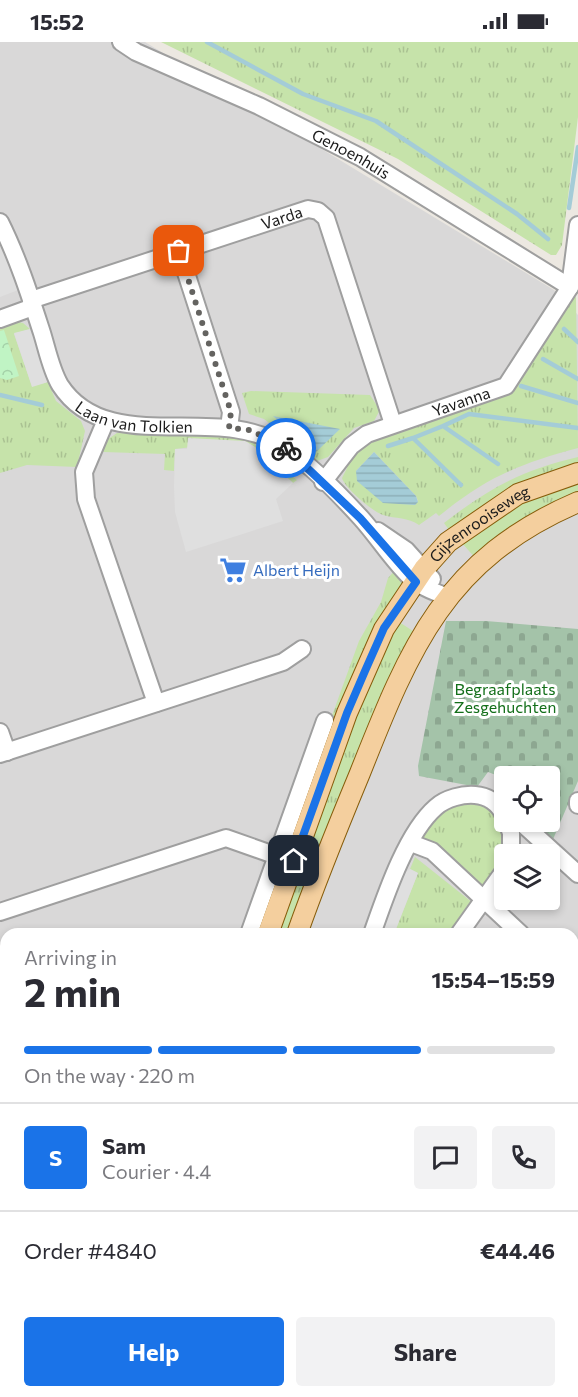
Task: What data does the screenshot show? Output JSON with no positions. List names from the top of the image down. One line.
{"streets":{"main road":["Gijzenrooiseweg"],"street":["Genoenhuis","Varda","Yavanna","Laan van Tolkien"]},"crossings":[["Genoenhuis","Yavanna"],["Varda","Yavanna"],["Varda","Laan van Tolkien"],["Yavanna","Laan van Tolkien"],["Laan van Tolkien","Gijzenrooiseweg"]],"parks":["Begraafplaats Zesgehuchten"],"places":{"supermarket":["Albert Heijn"]},"page":{"status":"15:52","heading":["2 min","Arriving in","15:54–15:59"],"panel":["Sam","Courier · 4.4","Order #4840","€44.46"],"bar":"On the way · 220 m","round":"S","buttons":["Help","Share"]}}
